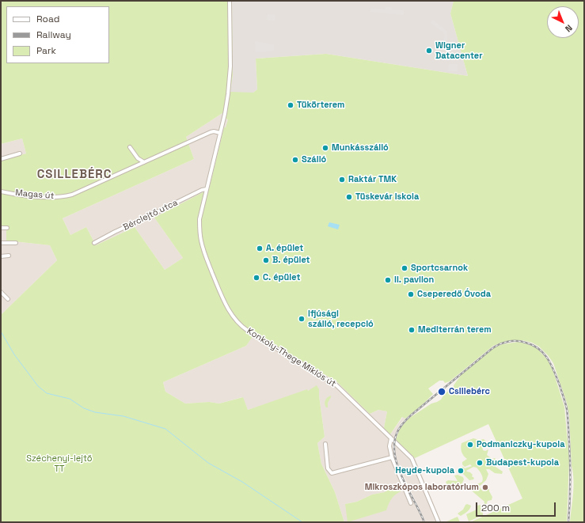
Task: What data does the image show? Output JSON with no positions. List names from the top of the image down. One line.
{"streets":{"street":["Magas út","Bérclejtő utca","Konkoly-Thege Miklós út"]},"crossings":[["Magas út","Konkoly-Thege Miklós út"],["Bérclejtő utca","Konkoly-Thege Miklós út"]],"districts":["CSILLEBÉRC"],"parks":["Széchenyi-lejtő TT"],"places":["Wigner Datacenter","Tükörterem","Munkásszálló","Szálló","Raktár TMK","Tüskevár Iskola","A. épület","B. épület","Sportcsarnok","C. épület","II. pavilon","Cseperedő Óvoda","Ifjúsági szálló, recepció","Mediterrán terem","Csillebérc","Podmaniczky-kupola","Budapest-kupola","Heyde-kupola","Mikroszkópos laboratórium"],"legend":["Road","Railway","Park"],"scale_bar":"200 m","north":"bottom right"}
